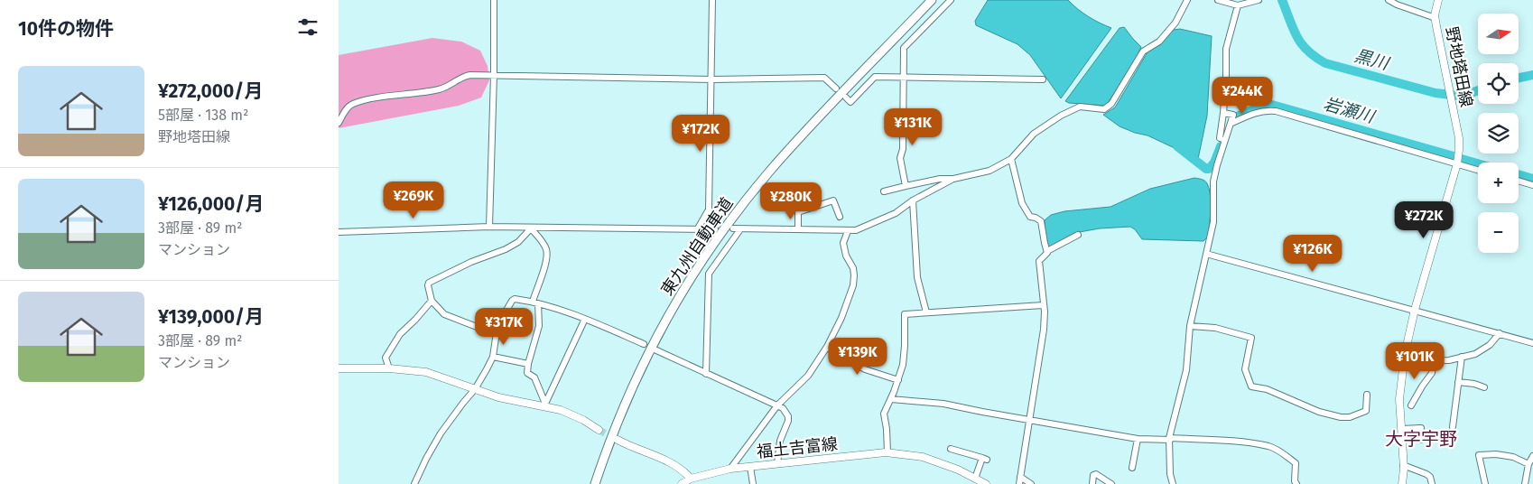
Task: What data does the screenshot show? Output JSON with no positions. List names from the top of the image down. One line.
{"streets":{"highway":["東九州自動車道"],"main road":["野地塔田線","福土吉富線"]},"districts":["大字宇野"],"water":["黒川","岩瀬川"],"north":"right","page":{"heading":"10件の物件","map_buttons":["+","−"],"list":[{"name":"¥272,000/月","note":"5部屋 · 138 m² · 野地塔田線"},{"name":"¥126,000/月","note":"3部屋 · 89 m² · マンション"},{"name":"¥139,000/月","note":"3部屋 · 89 m² · マンション"}],"price":["¥244K","¥131K","¥172K","¥269K","¥280K","¥272K","¥126K","¥317K","¥139K","¥101K"]}}
